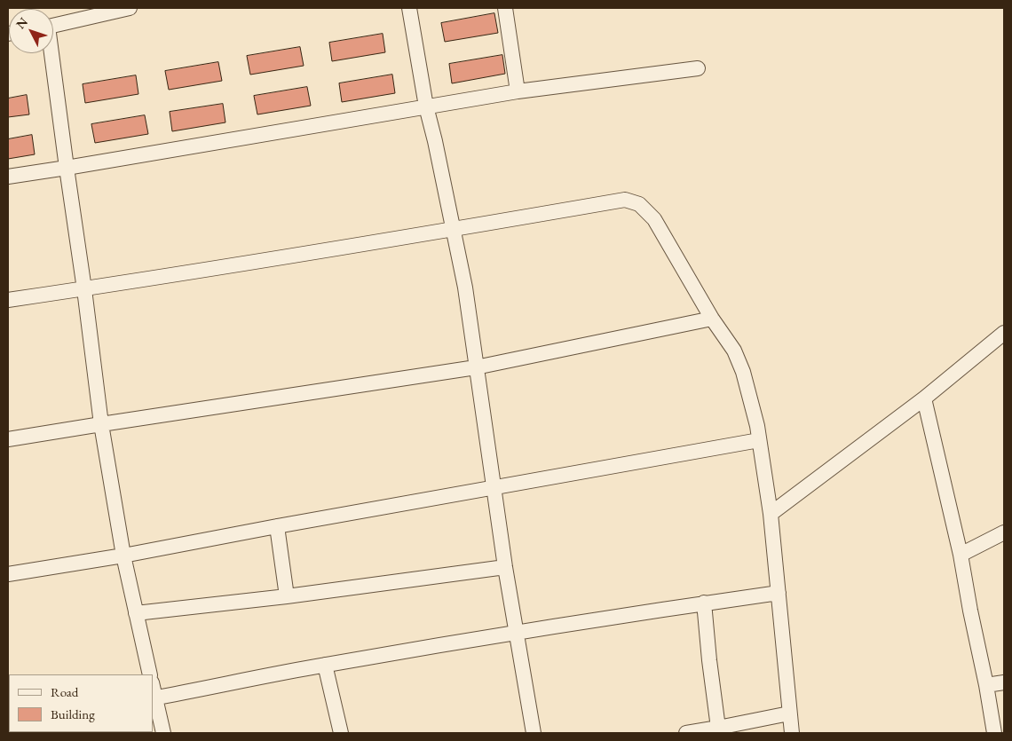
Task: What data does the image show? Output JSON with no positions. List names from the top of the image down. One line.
{"legend":["Road","Building"],"north":"top left"}
